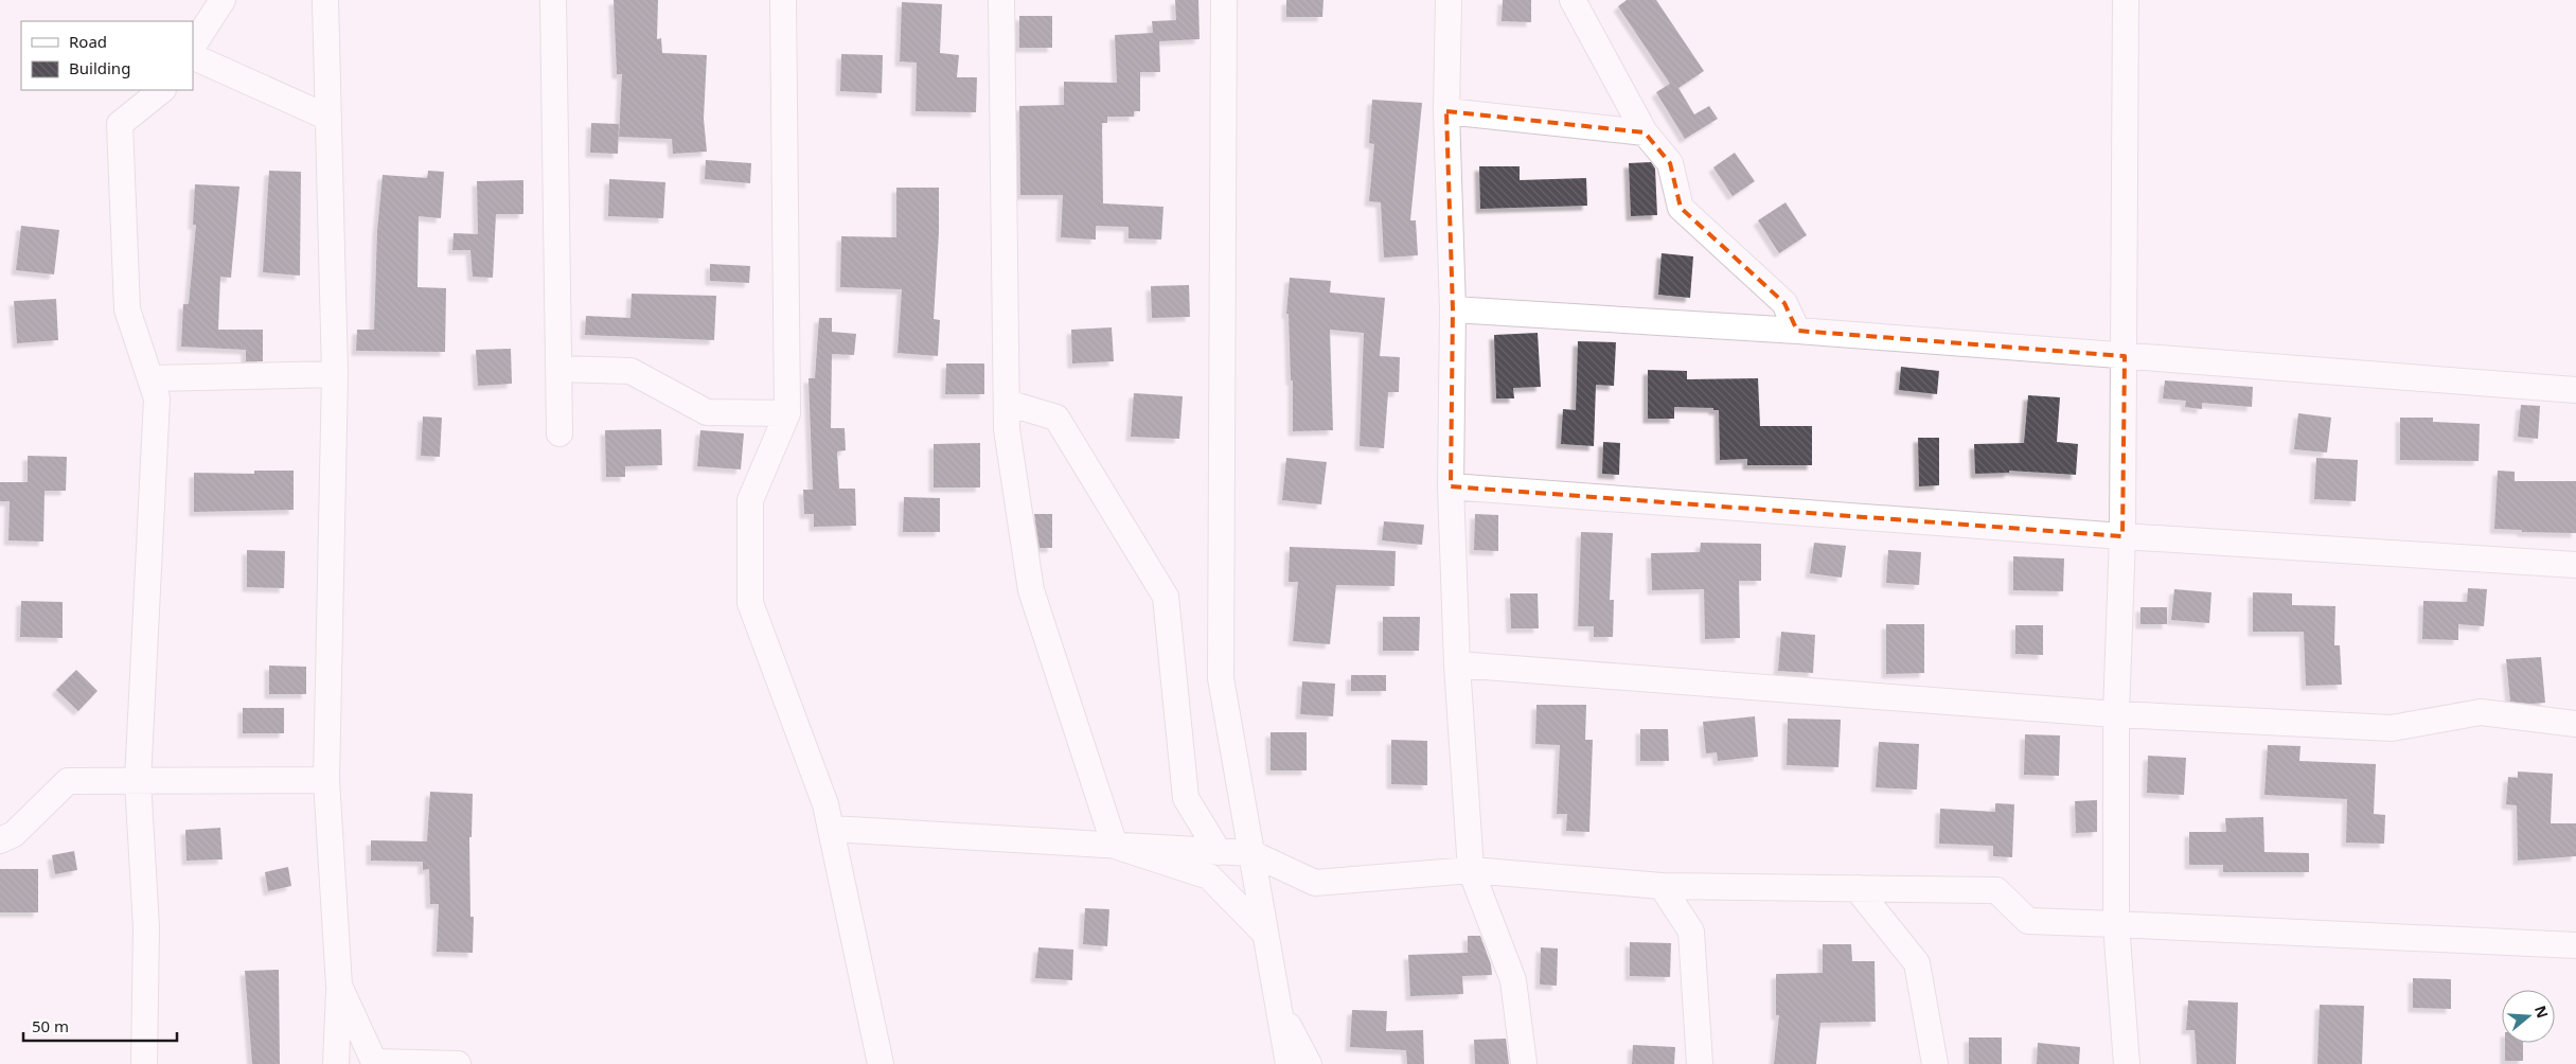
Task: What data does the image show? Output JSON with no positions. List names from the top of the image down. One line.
{"legend":["Road","Building"],"scale_bar":"50 m","north":"right"}
